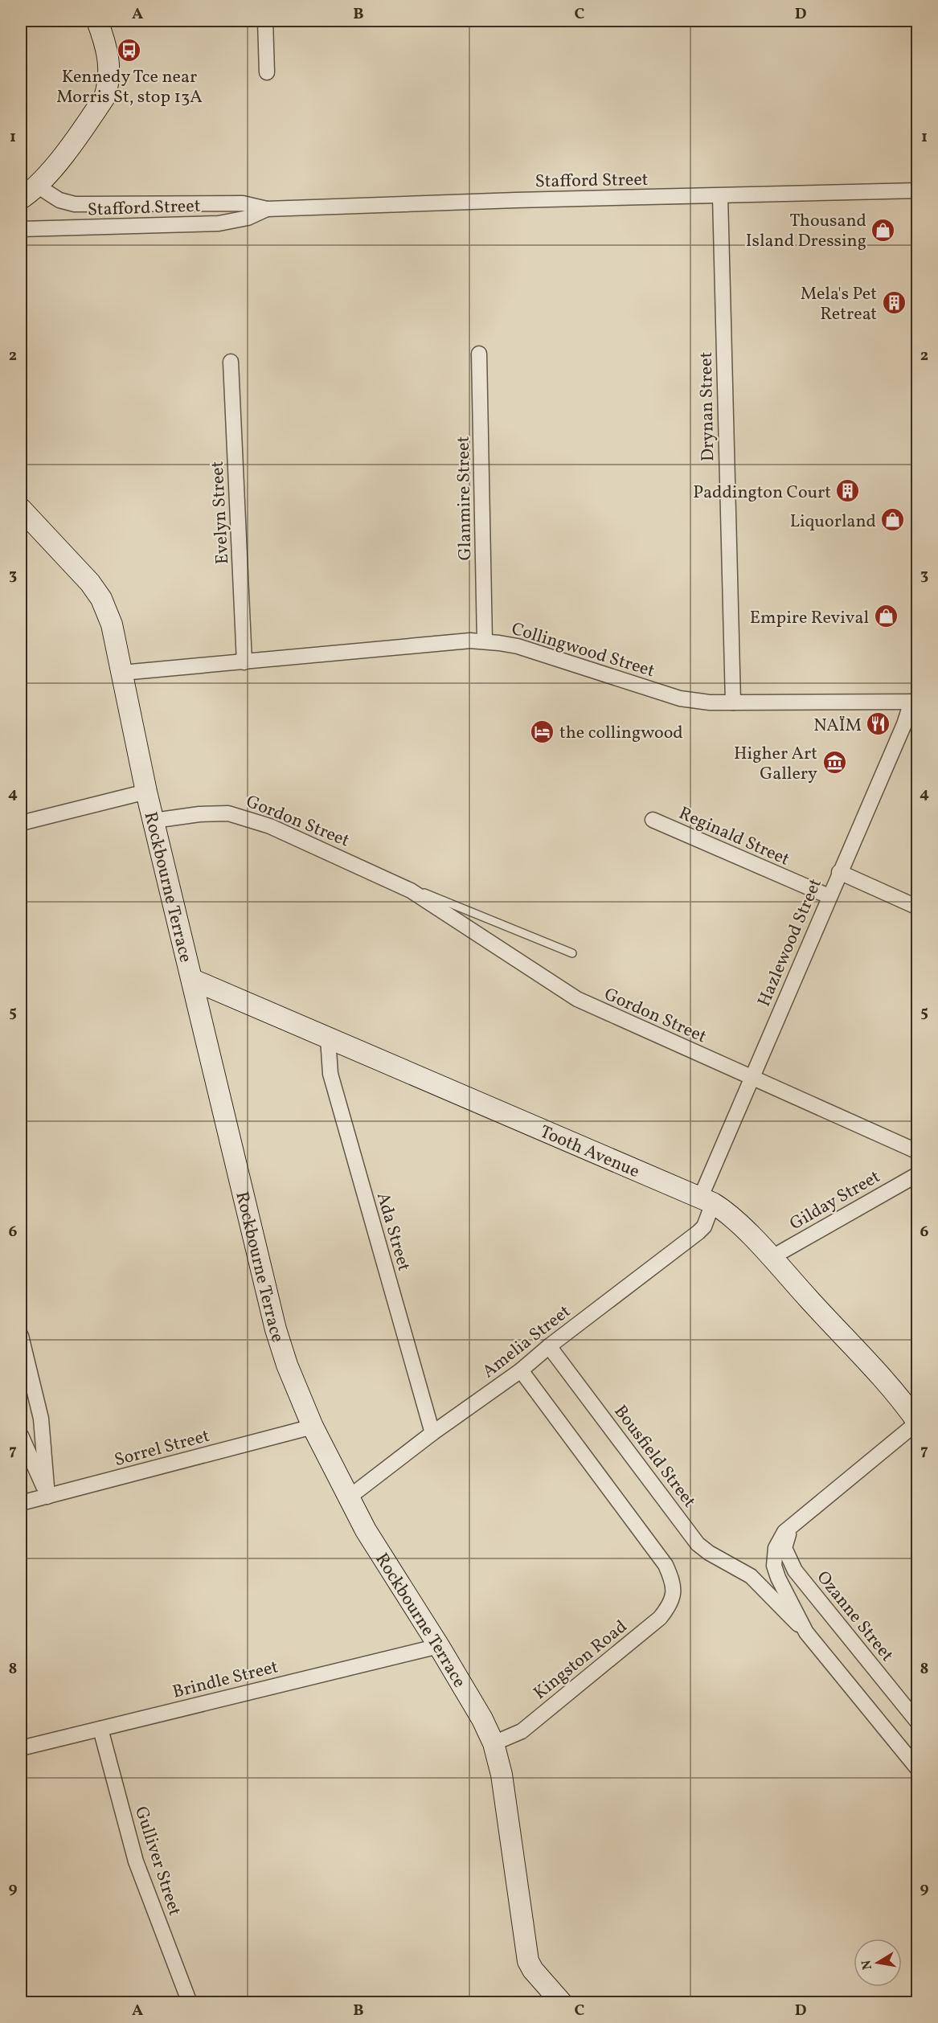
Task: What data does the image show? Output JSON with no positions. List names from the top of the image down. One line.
{"streets":{"street":["Stafford Street","Drynan Street","Glanmire Street","Evelyn Street","Collingwood Street","Gordon Street","Reginald Street","Rockbourne Terrace","Hazlewood Street","Tooth Avenue","Gilday Street","Ada Street","Amelia Street","Sorrel Street","Bousfield Street","Ozanne Street","Kingston Road","Brindle Street","Gulliver Street"]},"crossings":[["Stafford Street","Drynan Street"],["Drynan Street","Collingwood Street"],["Glanmire Street","Collingwood Street"],["Evelyn Street","Collingwood Street"],["Collingwood Street","Rockbourne Terrace"],["Collingwood Street","Hazlewood Street"],["Gordon Street","Rockbourne Terrace"],["Gordon Street","Hazlewood Street"],["Reginald Street","Hazlewood Street"],["Rockbourne Terrace","Tooth Avenue"],["Rockbourne Terrace","Amelia Street"],["Rockbourne Terrace","Sorrel Street"],["Rockbourne Terrace","Kingston Road"],["Rockbourne Terrace","Brindle Street"],["Hazlewood Street","Tooth Avenue"],["Hazlewood Street","Amelia Street"],["Tooth Avenue","Gilday Street"],["Tooth Avenue","Ada Street"],["Tooth Avenue","Amelia Street"],["Ada Street","Amelia Street"],["Amelia Street","Bousfield Street"],["Amelia Street","Kingston Road"],["Brindle Street","Gulliver Street"]],"places":{"bus stop":["Kennedy Tce near Morris St, stop 13A"],"shop":["Thousand Island Dressing","Liquorland","Empire Revival"],"building":["Mela's Pet Retreat","Paddington Court"],"restaurant":["NAÏM"],"hotel":["the collingwood"],"museum":["Higher Art Gallery"]},"north":"left","grid":{"columns":["A","B","C","D"],"rows":["1","2","3","4","5","6","7","8","9"]}}
